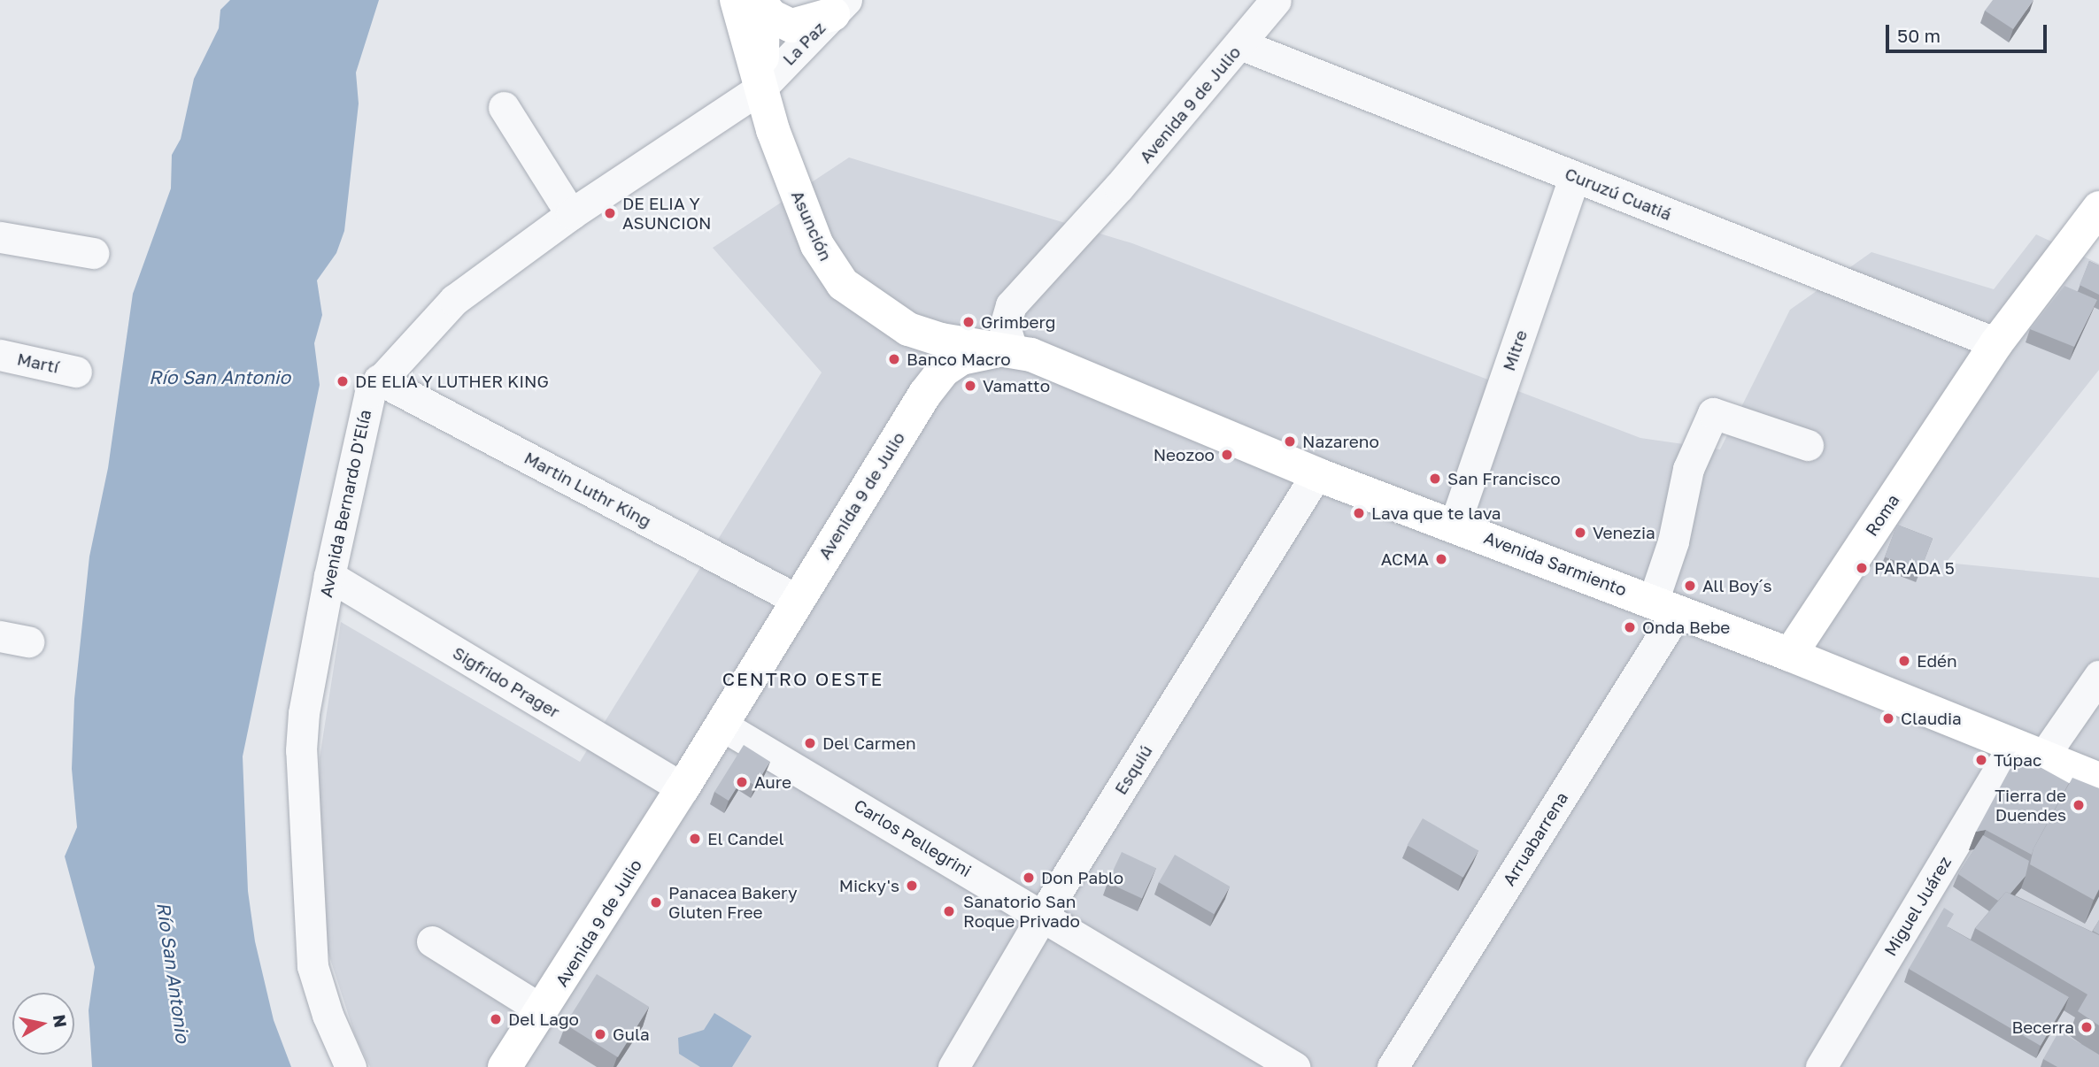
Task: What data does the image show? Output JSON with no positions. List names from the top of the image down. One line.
{"streets":{"main road":["Avenida 9 de Julio","Asunción","Roma","Avenida Sarmiento"],"street":["La Paz","Curuzú Cuatiá","Mitre","Martí","Martin Luthr King","Avenida Bernardo D'Elía","Sigfrido Prager","Esquiú","Carlos Pellegrini","Arruabarrena","Miguel Juárez"]},"crossings":[["La Paz","Asunción"],["La Paz","Avenida Bernardo D'Elía"],["Avenida 9 de Julio","Curuzú Cuatiá"],["Avenida 9 de Julio","Asunción"],["Avenida 9 de Julio","Martin Luthr King"],["Avenida 9 de Julio","Avenida Sarmiento"],["Avenida 9 de Julio","Sigfrido Prager"],["Avenida 9 de Julio","Carlos Pellegrini"],["Curuzú Cuatiá","Mitre"],["Curuzú Cuatiá","Roma"],["Asunción","Avenida Bernardo D'Elía"],["Asunción","Avenida Sarmiento"],["Mitre","Avenida Sarmiento"],["Martin Luthr King","Avenida Bernardo D'Elía"],["Avenida Bernardo D'Elía","Sigfrido Prager"],["Roma","Avenida Sarmiento"],["Avenida Sarmiento","Esquiú"],["Avenida Sarmiento","Arruabarrena"],["Avenida Sarmiento","Miguel Juárez"],["Esquiú","Carlos Pellegrini"]],"districts":["CENTRO OESTE"],"water":["Río San Antonio"],"places":["DE ELIA Y ASUNCION","Grimberg","Banco Macro","DE ELIA Y LUTHER KING","Vamatto","Nazareno","Neozoo","San Francisco","Lava que te lava","Venezia","ACMA","PARADA 5","All Boy´s","Onda Bebe","Edén","Claudia","Del Carmen","Túpac","Aure","Tierra de Duendes","El Candel","Don Pablo","Micky's","Panacea Bakery Gluten Free","Sanatorio San Roque Privado","Del Lago","Becerra","Gula"],"scale_bar":"50 m","north":"right"}
